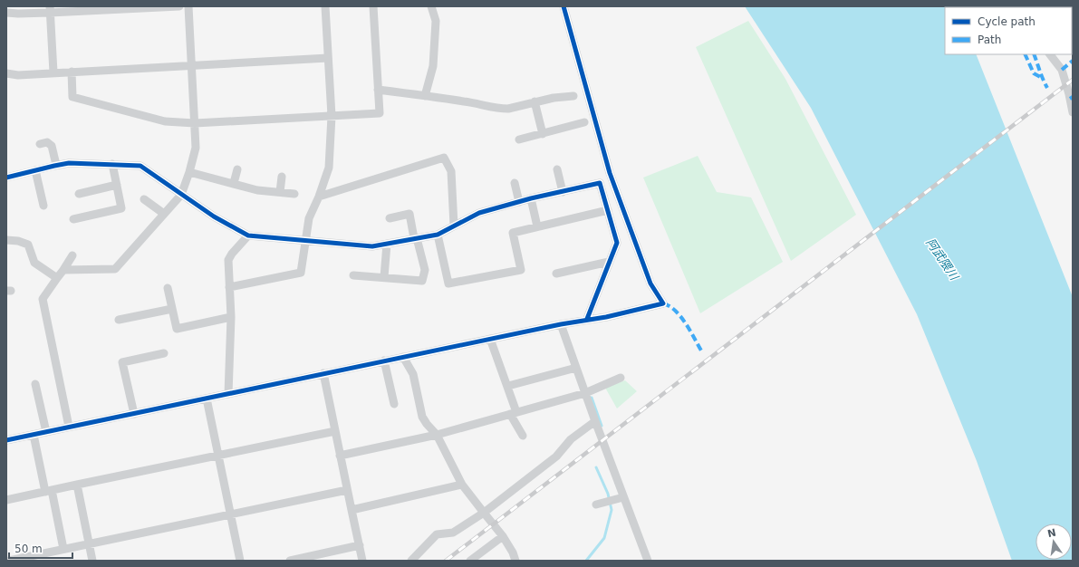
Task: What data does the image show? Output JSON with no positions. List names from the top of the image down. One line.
{"water":["阿武隈川"],"legend":["Cycle path","Path"],"scale_bar":"50 m","north":"top"}
